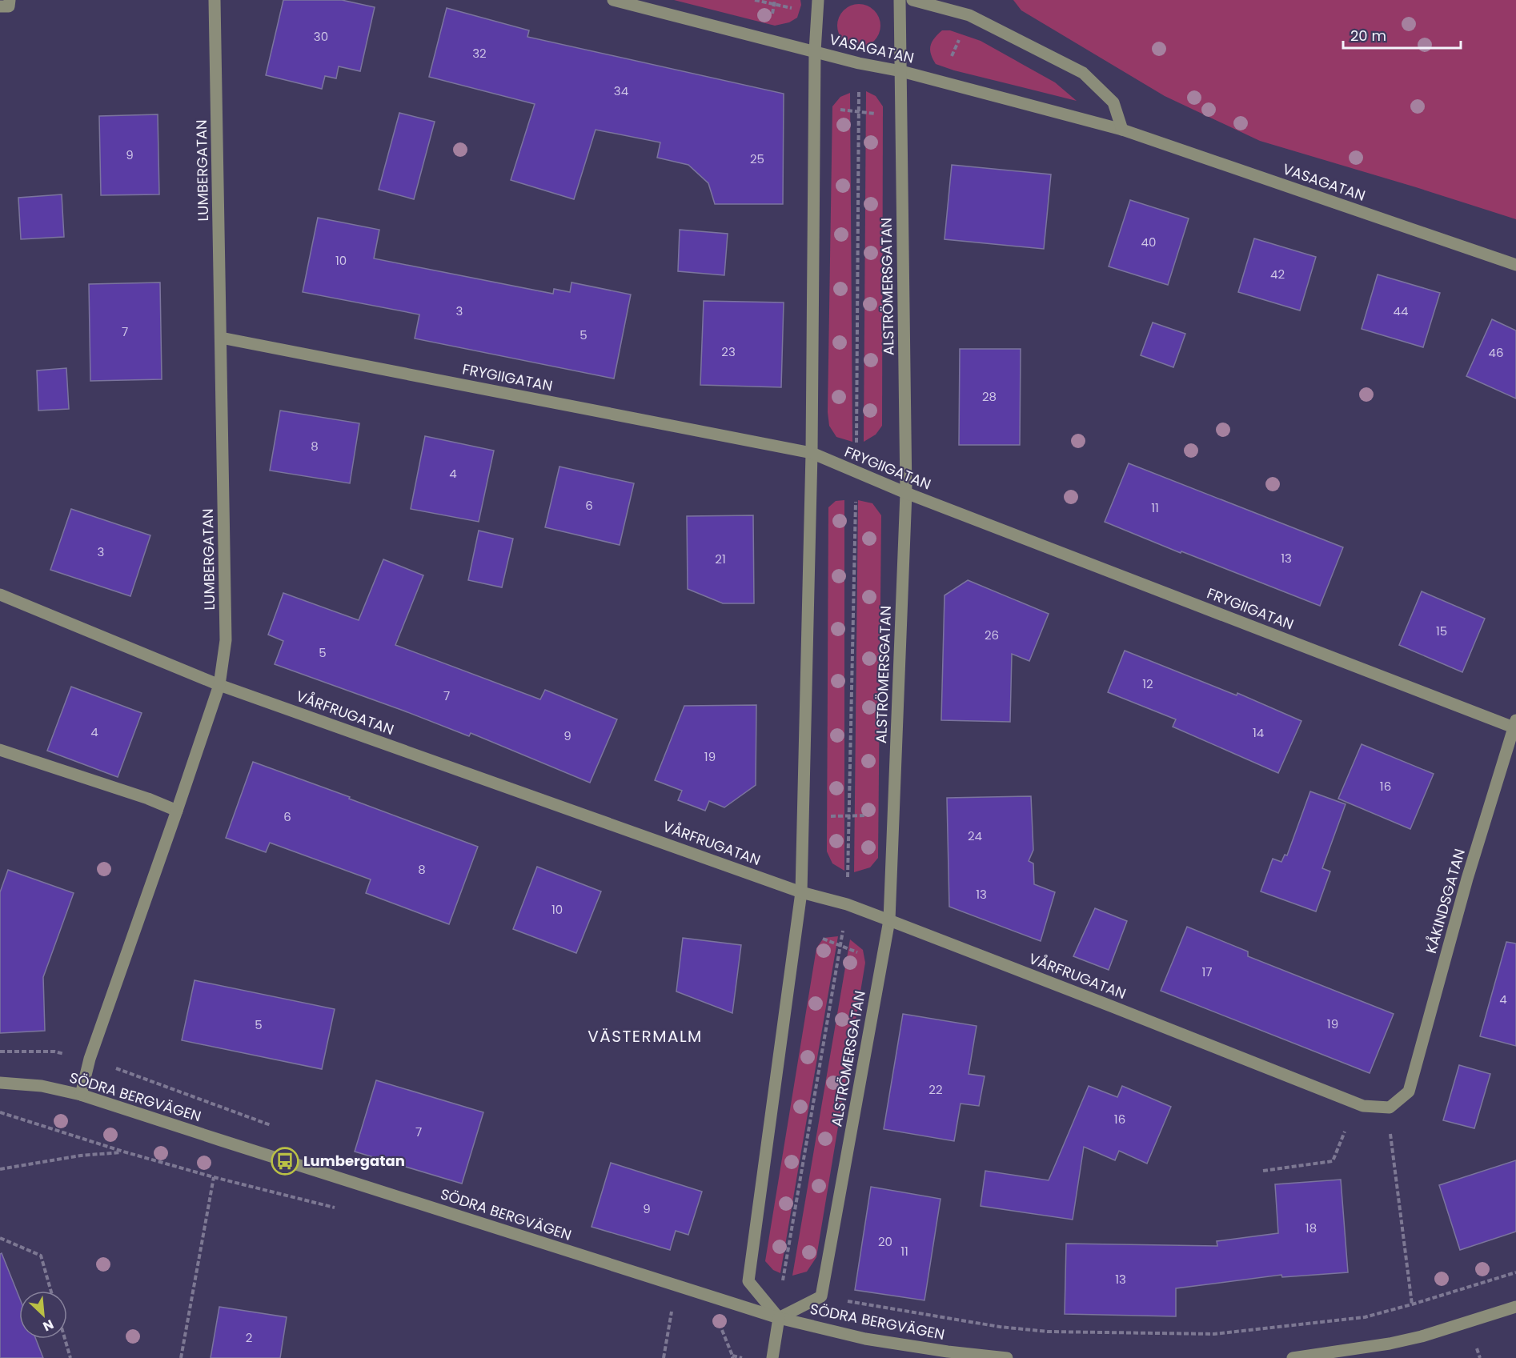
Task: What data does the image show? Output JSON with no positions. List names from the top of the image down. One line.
{"streets":{"street":["VASAGATAN","LUMBERGATAN","ALSTRÖMERSGATAN","FRYGIIGATAN","VÅRFRUGATAN","KÅKINDSGATAN","SÖDRA BERGVÄGEN"]},"crossings":[["VASAGATAN","ALSTRÖMERSGATAN"],["LUMBERGATAN","FRYGIIGATAN"],["LUMBERGATAN","VÅRFRUGATAN"],["LUMBERGATAN","SÖDRA BERGVÄGEN"],["ALSTRÖMERSGATAN","FRYGIIGATAN"],["ALSTRÖMERSGATAN","VÅRFRUGATAN"],["FRYGIIGATAN","KÅKINDSGATAN"],["VÅRFRUGATAN","KÅKINDSGATAN"]],"districts":["VÄSTERMALM"],"places":{"bus stop":["Lumbergatan"]},"house_numbers":["30","32","34","9","25","40","10","42","3","44","7","5","23","46","28","8","4","6","11","3","13","21","15","26","5","12","7","4","14","9","19","16","6","24","8","13","10","17","4","19","5","22","16","7","9","18","20","11","13","2"],"scale_bar":"20 m","north":"bottom right"}
